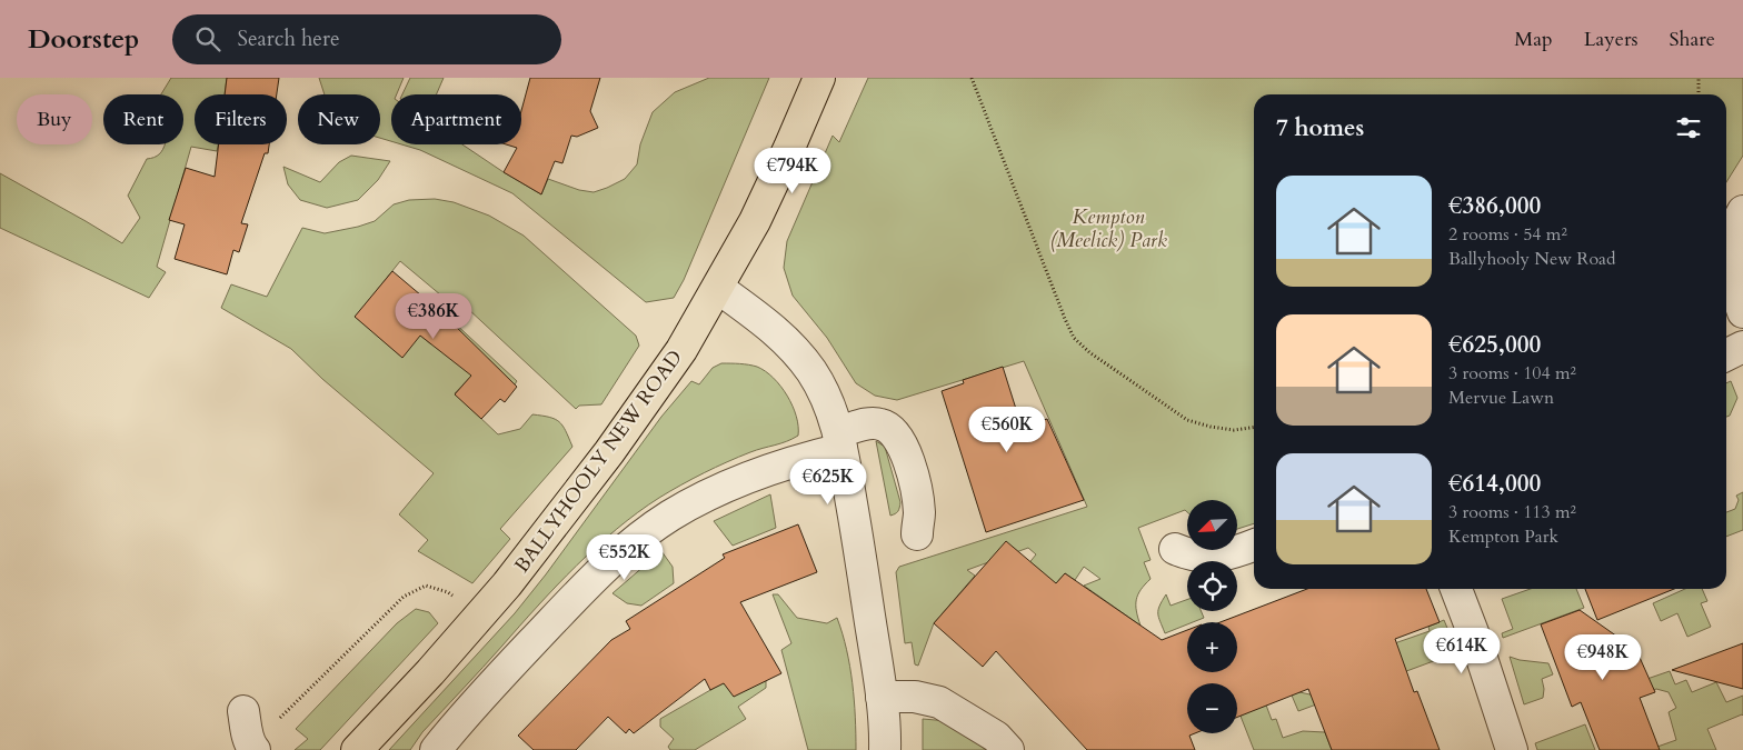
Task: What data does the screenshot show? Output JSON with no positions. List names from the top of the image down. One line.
{"streets":{"main road":["BALLYHOOLY NEW ROAD"]},"parks":["Kempton (Meelick) Park"],"north":"bottom left","page":{"header":"Doorstep","search":"Search here","nav":["Map","Layers","Share"],"chip":["Buy","Rent","Filters","New","Apartment"],"heading":"7 homes","price":["€794K","€386K","€560K","€625K","€552K","€614K","€948K"],"list":[{"name":"€386,000","note":"2 rooms · 54 m² · Ballyhooly New Road"},{"name":"€625,000","note":"3 rooms · 104 m² · Mervue Lawn"},{"name":"€614,000","note":"3 rooms · 113 m² · Kempton Park"}],"map_buttons":["+","−"]}}
